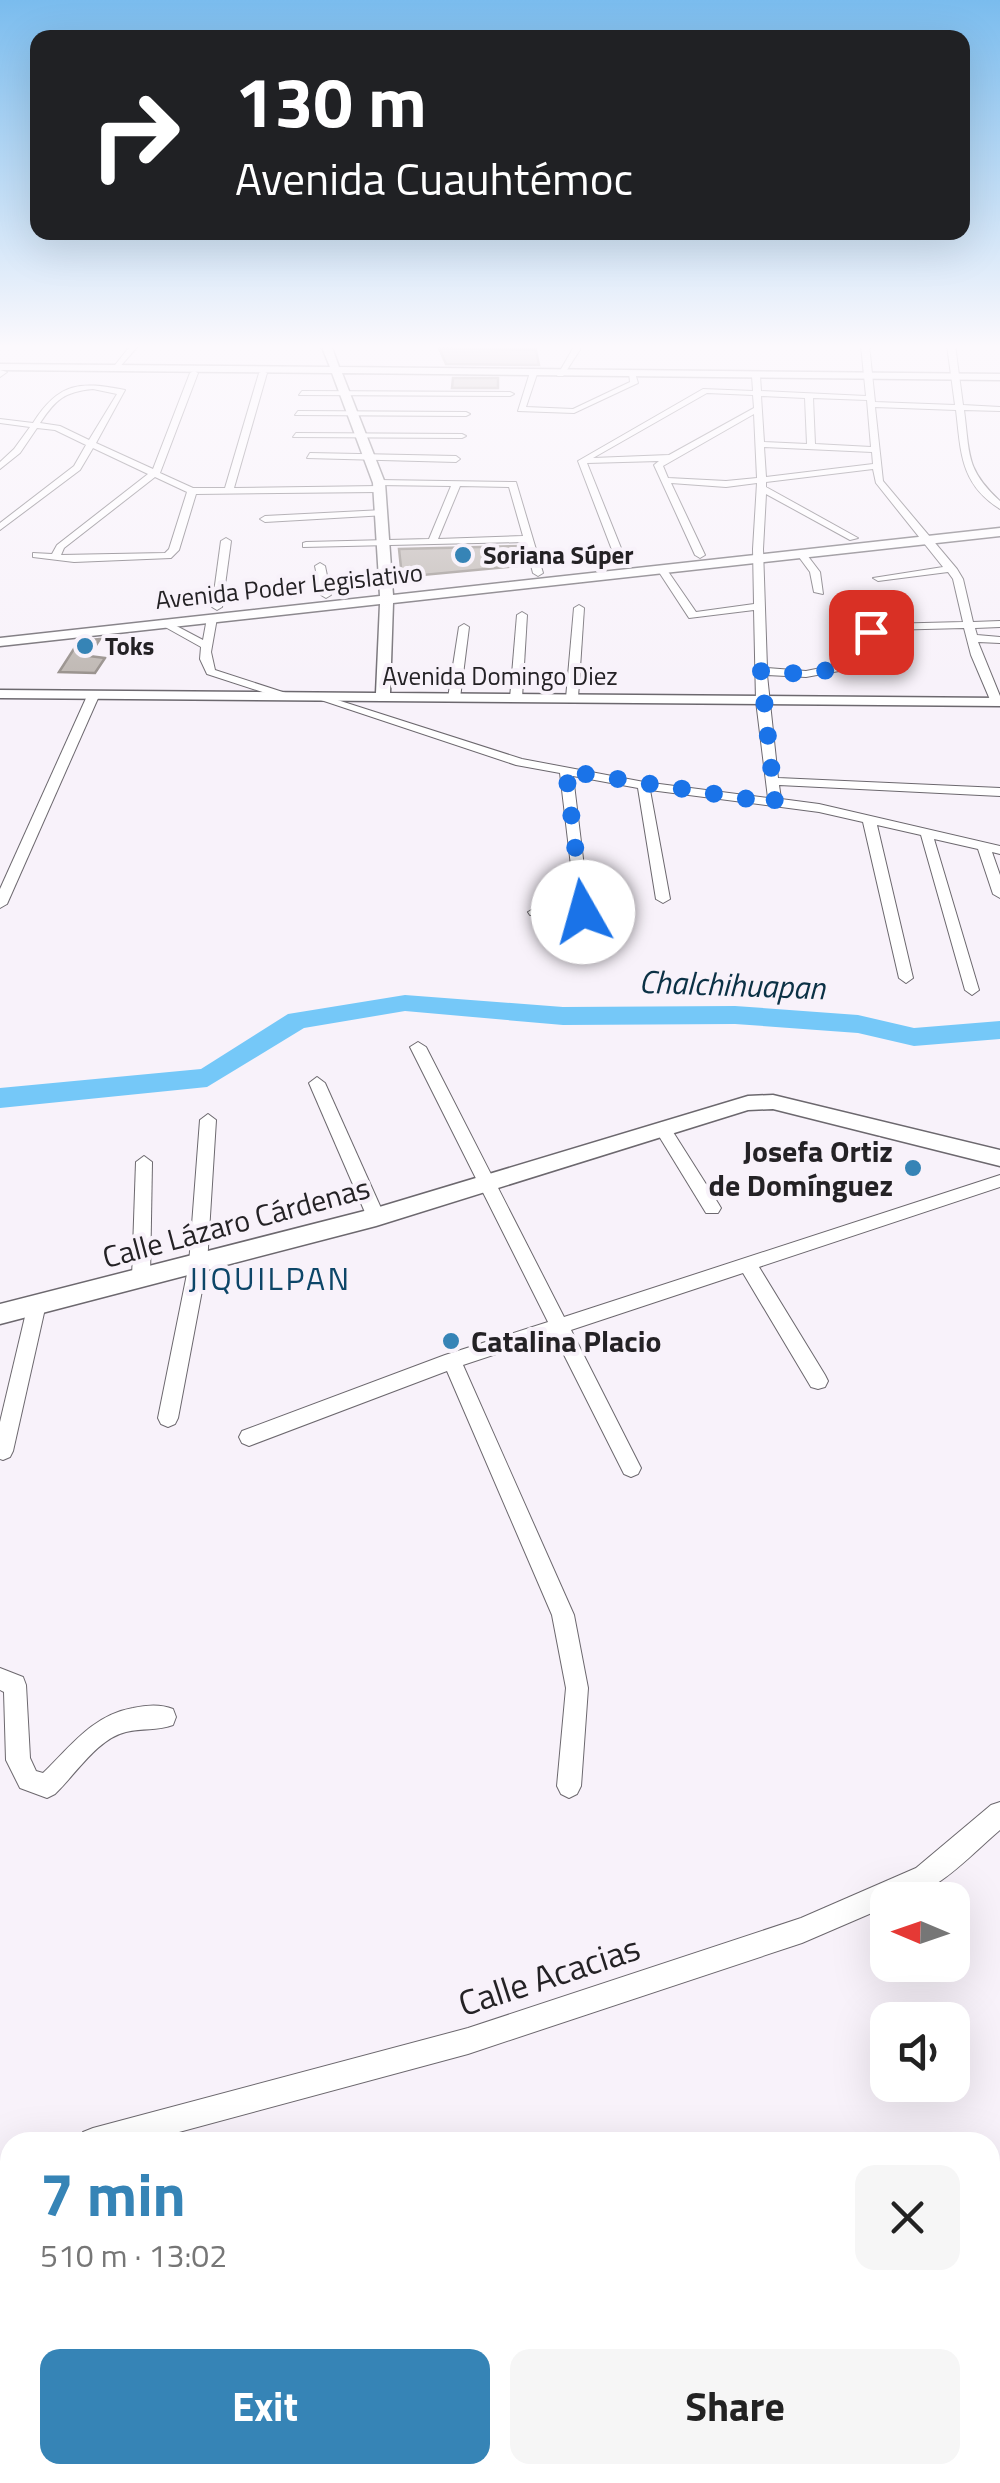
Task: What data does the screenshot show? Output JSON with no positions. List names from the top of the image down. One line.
{"streets":{"main road":["Avenida Poder Legislativo","Avenida Domingo Diez","Calle Lázaro Cárdenas"],"street":["Calle Acacias"]},"districts":["JIQUILPAN"],"water":["Chalchihuapan"],"places":["Soriana Súper","Toks","Josefa Ortiz de Domínguez","Catalina Placio"],"north":"left","page":{"turn":["130 m","Avenida Cuauhtémoc"],"heading":["7 min","510 m · 13:02"],"buttons":["Exit","Share"]}}
